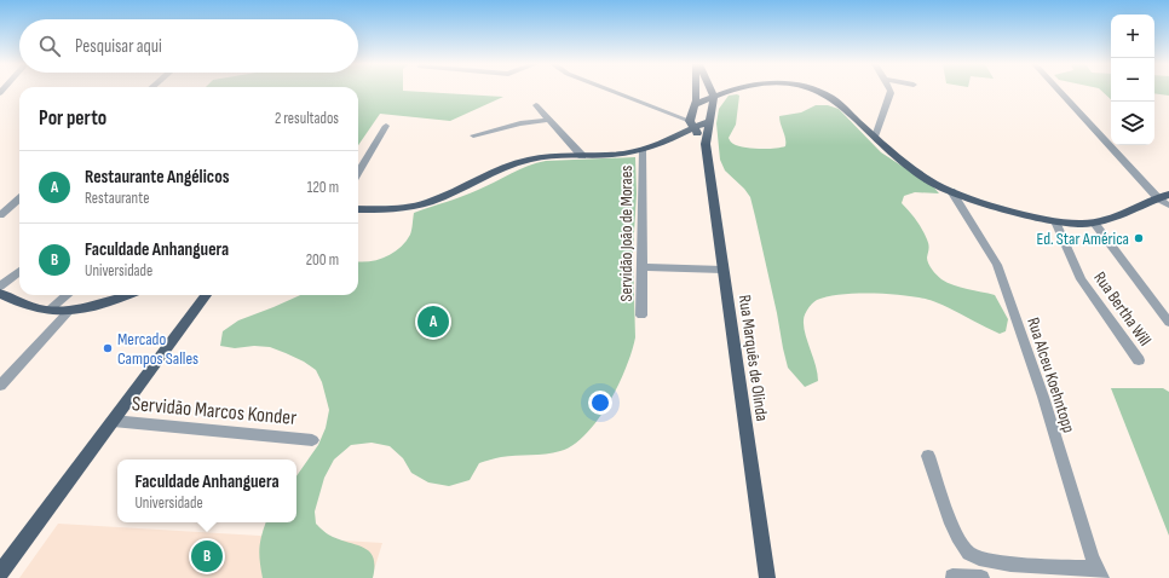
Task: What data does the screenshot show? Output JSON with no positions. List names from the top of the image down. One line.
{"streets":{"main road":["Rua Marquês de Olinda"],"street":["Servidão João de Moraes","Rua Bertha Will","Rua Alceu Koehntopp","Servidão Marcos Konder"]},"places":["Ed. Star América","Mercado Campos Salles"],"page":{"map_buttons":["+","−"],"search":"Pesquisar aqui","heading":["Por perto","2 resultados"],"list":[{"mark":"A","name":"Restaurante Angélicos","note":"Restaurante","value":"120 m"},{"mark":"B","name":"Faculdade Anhanguera","note":"Universidade","value":"200 m"}],"pins":["A","B"],"popup":["Faculdade Anhanguera","Universidade"]}}
